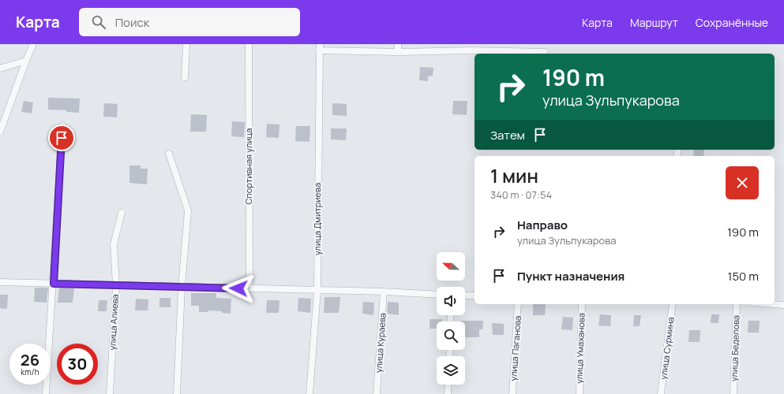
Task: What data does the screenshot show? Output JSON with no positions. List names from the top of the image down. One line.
{"streets":{"street":["Спортивная улица","улица Дмитриева","улица Алиева","улица Кураева","улица Паганова","улица Умаханова","улица Сурмина","улица Беделова"]},"north":"left","page":{"header":"Карта","search":"Поиск","nav":["Карта","Маршрут","Сохранённые"],"turn":["190 m","улица Зульпукарова"],"then":"Затем","heading":["1 мин","340 m · 07:54"],"list":[{"name":"Направо","note":"улица Зульпукарова","value":"190 m"},{"name":"Пункт назначения","value":"150 m"}],"speed":"26 km/h","limit":"30"}}
